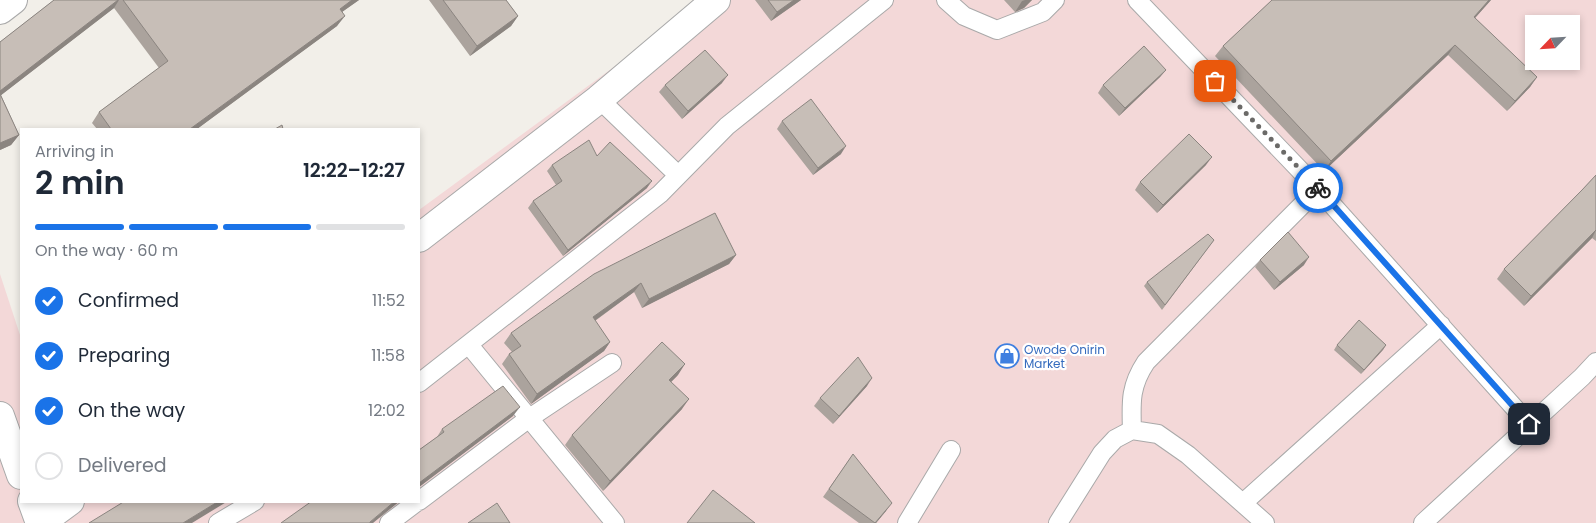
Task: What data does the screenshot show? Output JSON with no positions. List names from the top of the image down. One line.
{"places":{"shop":["Owode Onirin Market"]},"north":"bottom left","page":{"heading":["2 min","Arriving in","12:22–12:27"],"bar":"On the way · 60 m","list":[["Confirmed","11:52"],["Preparing","11:58"],["On the way","12:02"],"Delivered"]}}
